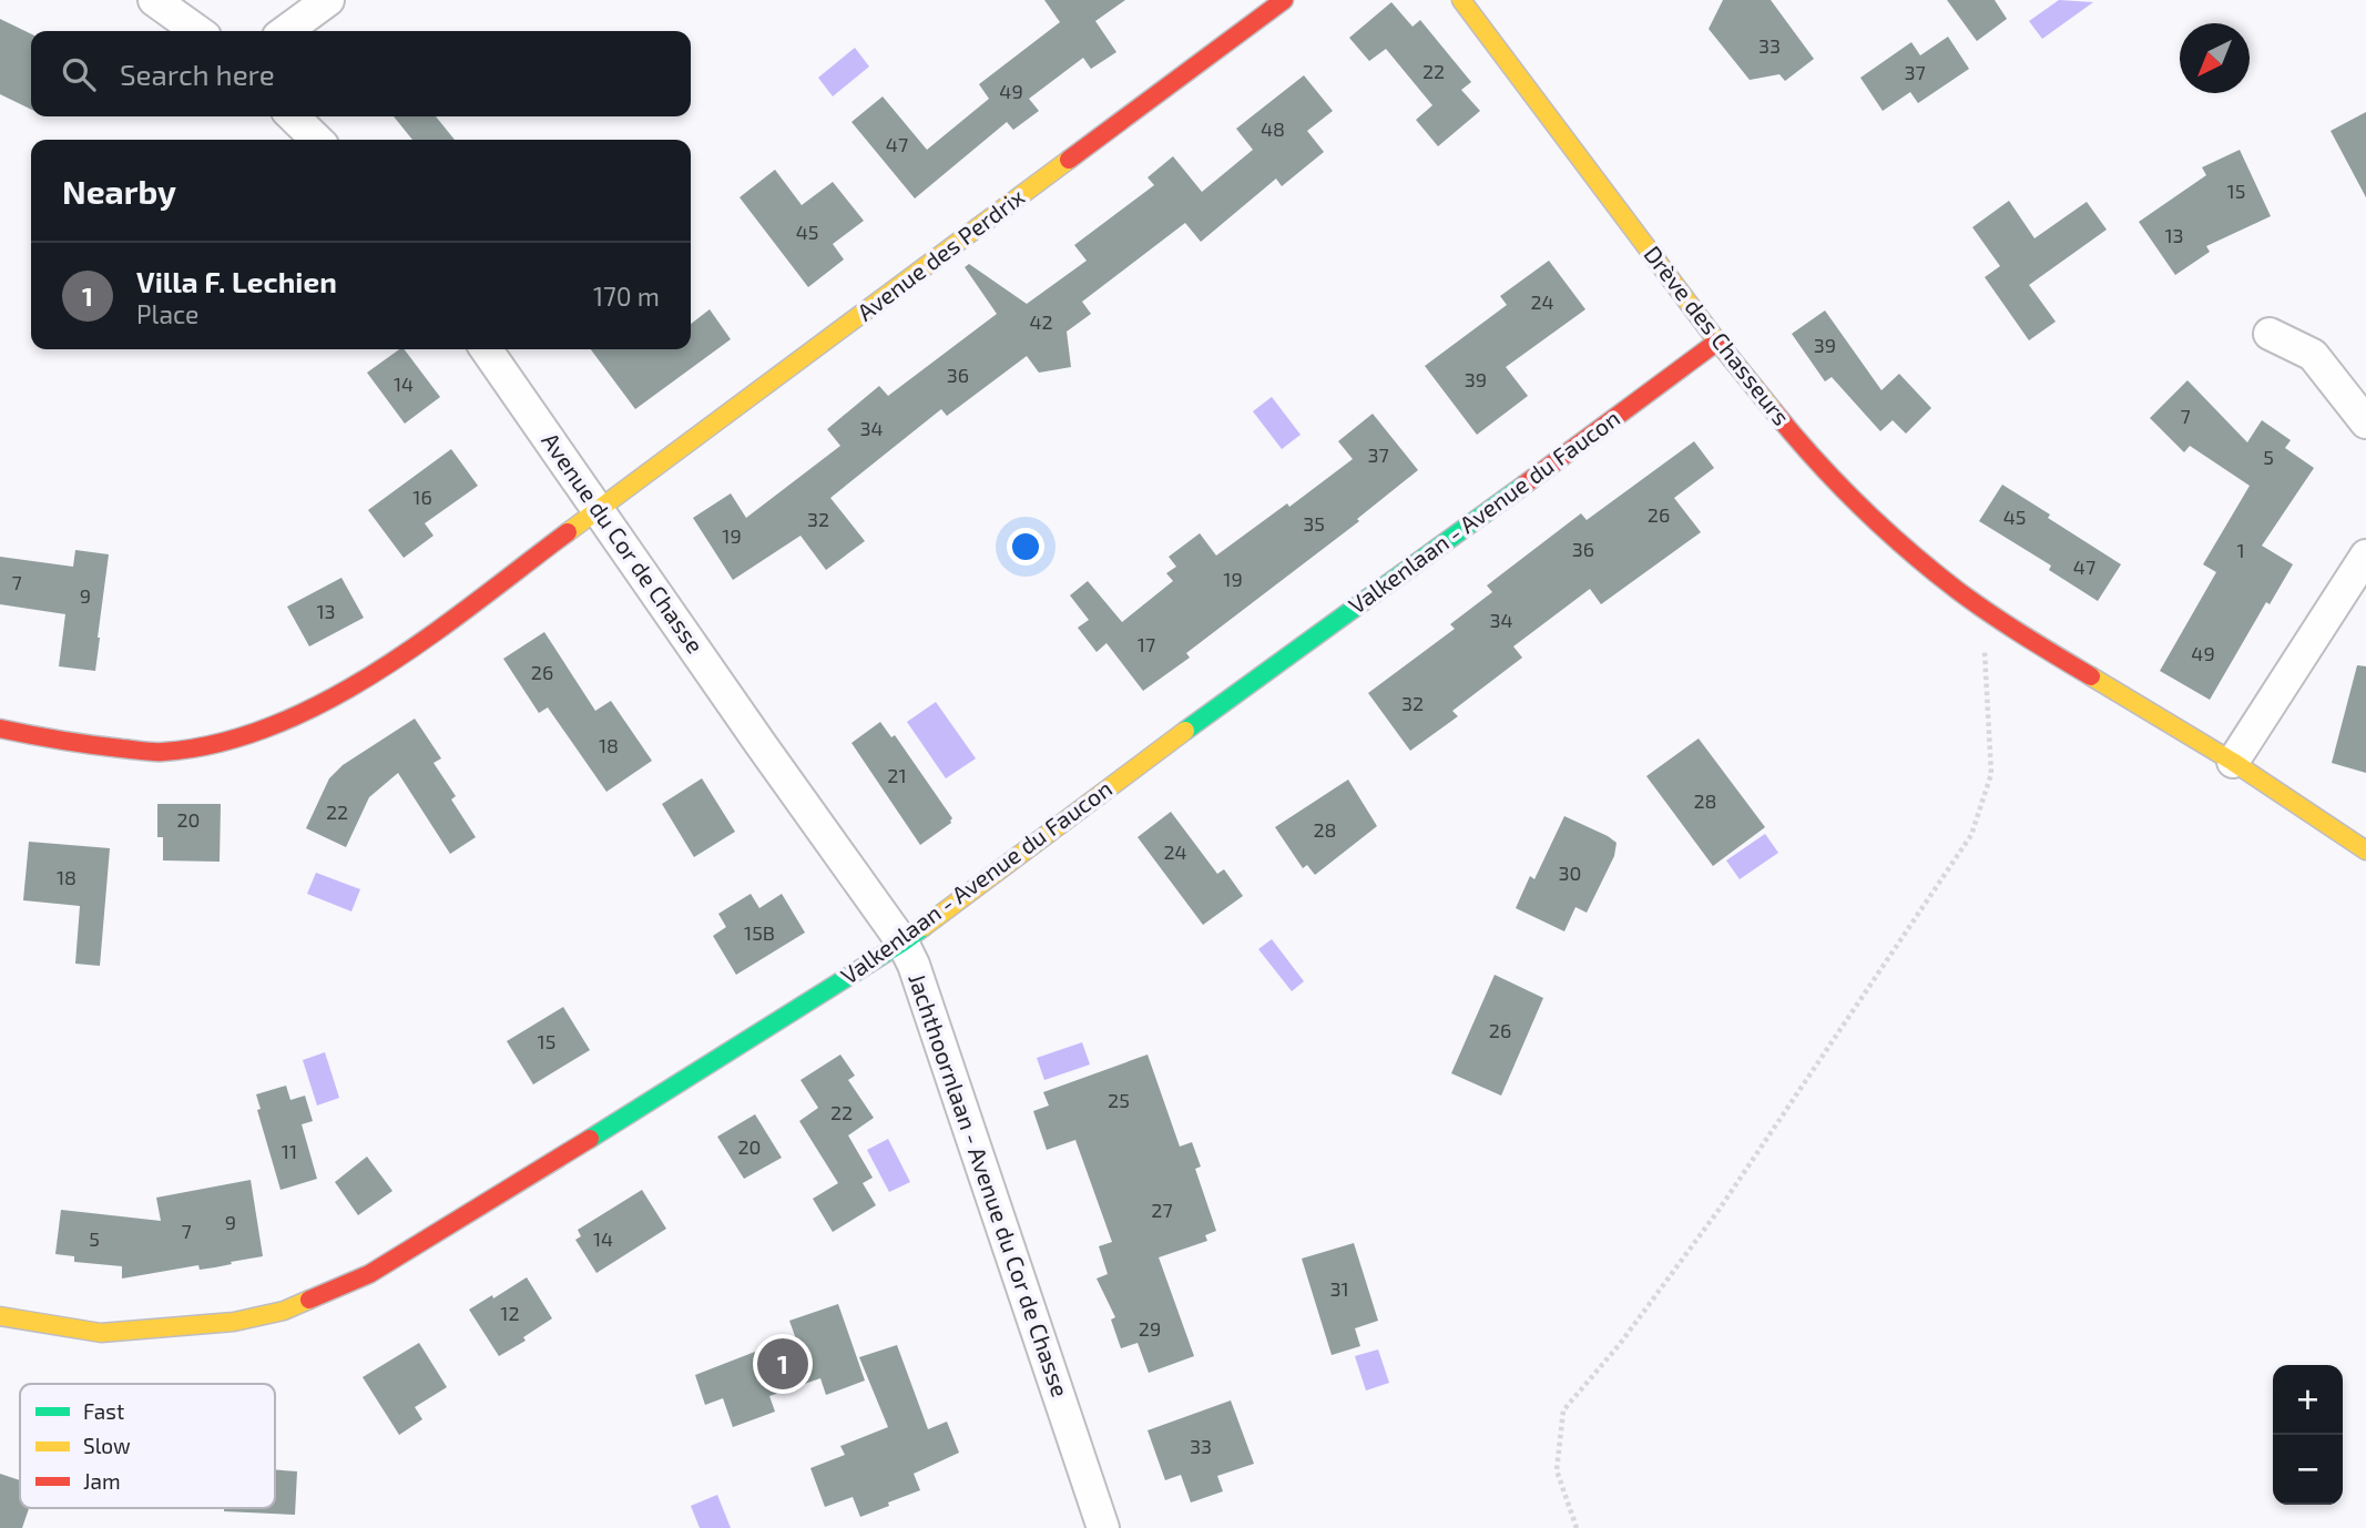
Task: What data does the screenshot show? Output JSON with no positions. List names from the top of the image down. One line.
{"streets":{"street":["Avenue des Perdrix","Drève des Chasseurs","Valkenlaan - Avenue du Faucon","Avenue du Cor de Chasse","Jachthoornlaan - Avenue du Cor de Chasse"]},"crossings":[["Avenue des Perdrix","Avenue du Cor de Chasse"],["Drève des Chasseurs","Valkenlaan - Avenue du Faucon"],["Valkenlaan - Avenue du Faucon","Jachthoornlaan - Avenue du Cor de Chasse"],["Avenue du Cor de Chasse","Jachthoornlaan - Avenue du Cor de Chasse"]],"house_numbers":["33","22","37","49","48","47","15","45","13","24","42","39","36","39","14","7","34","37","5","16","26","45","32","35","19","36","1","47","19","7","9","13","34","17","49","26","32","18","21","28","22","20","28","24","30","18","15B","26","15","25","22","20","11","27","9","7","5","14","31","12","29","33"],"legend":["Fast","Slow","Jam"],"north":"bottom left","page":{"search":"Search here","heading":"Nearby","list":[{"mark":"1","name":"Villa F. Lechien","note":"Place","value":"170 m"}],"pins":"1","map_buttons":["+","−"]}}
